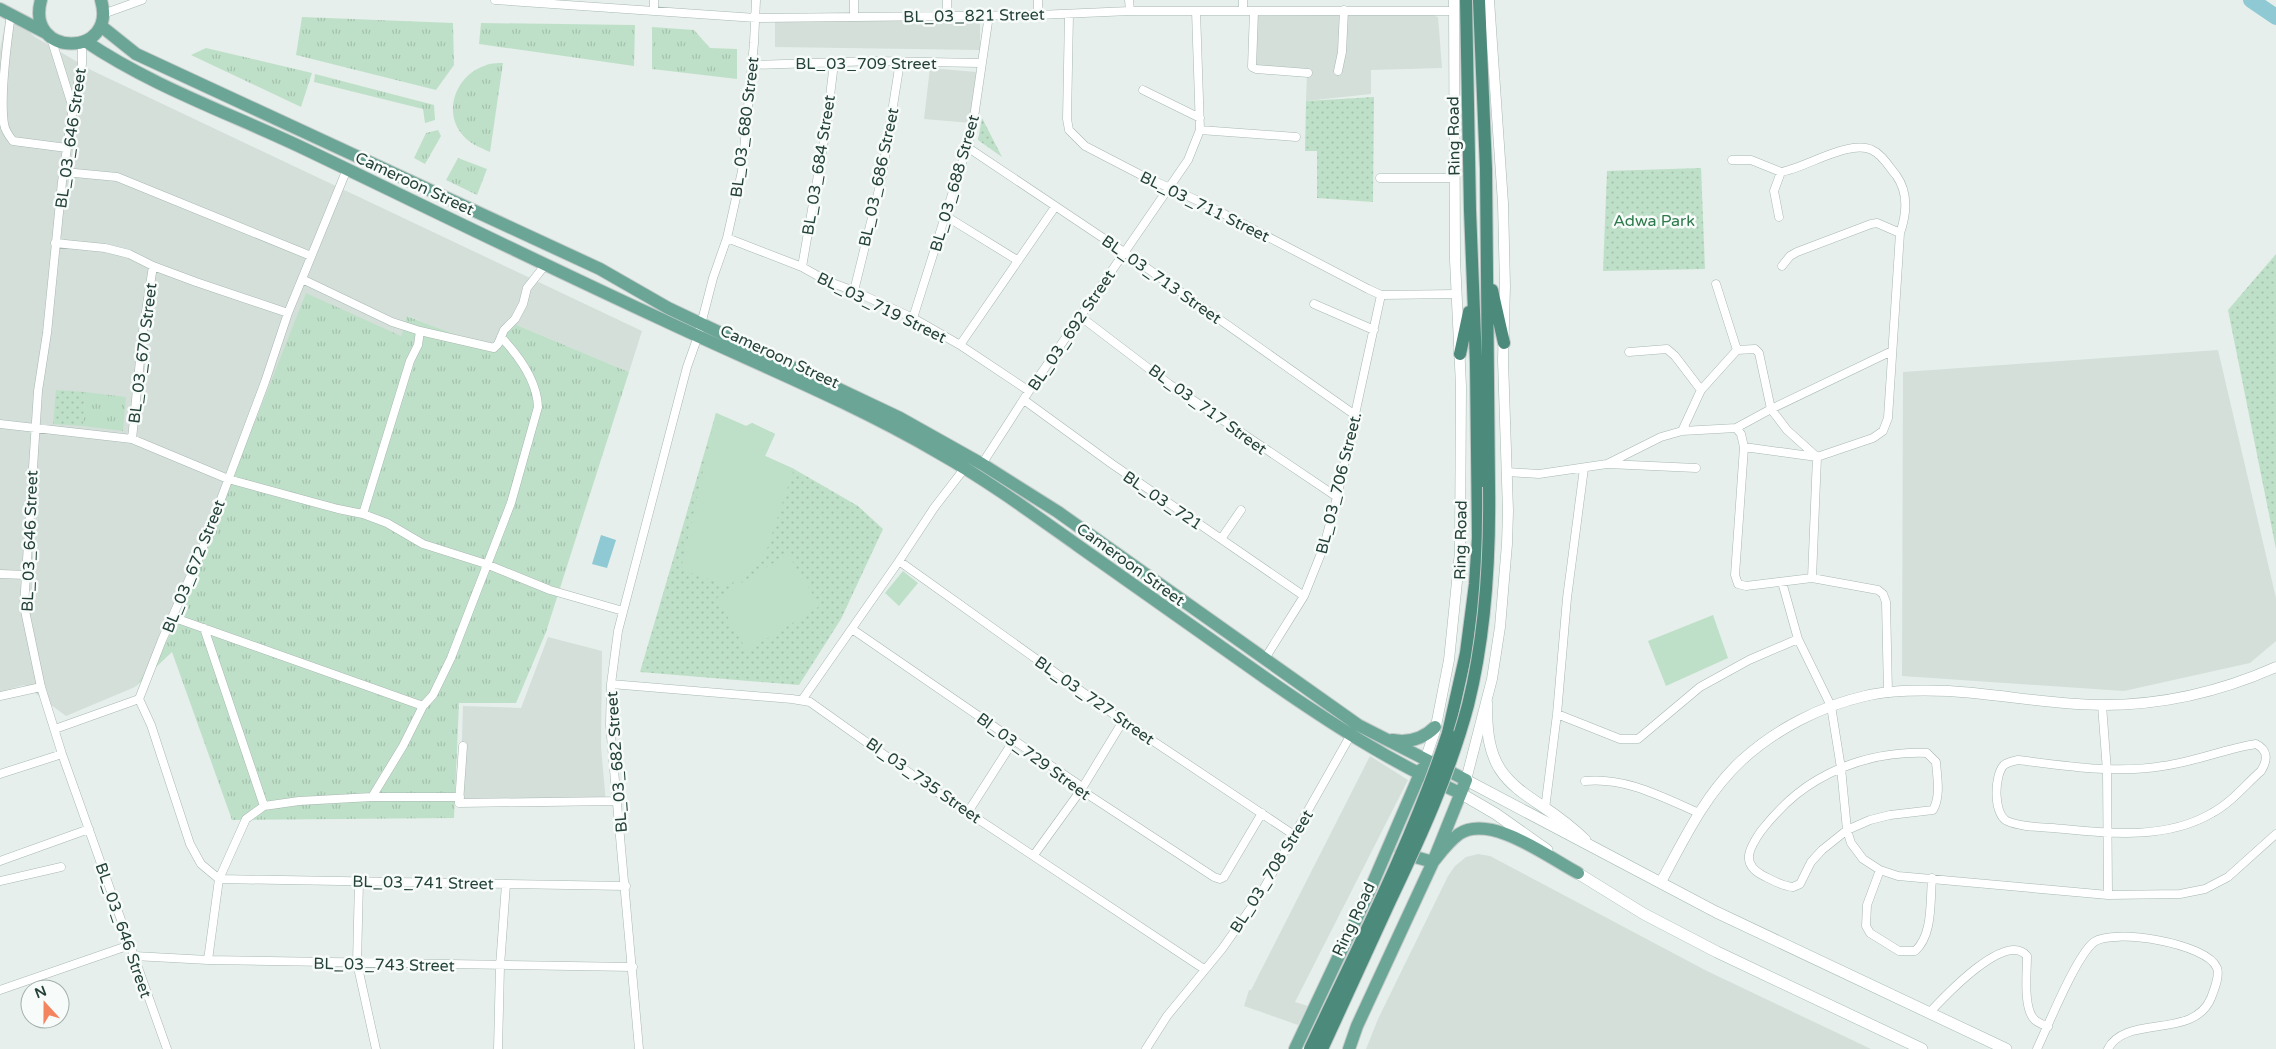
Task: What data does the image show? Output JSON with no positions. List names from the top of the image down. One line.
{"streets":{"highway":["Ring Road"],"main road":["Cameroon Street"],"street":["BL_03_821 Street","BL_03_709 Street","BL_03_680 Street","BL_03_646 Street","BL_03_684 Street","BL_03_686 Street","BL_03_688 Street","BL_03_711 Street","BL_03_713 Street","BL_03_719 Street","BL_03_692 Street","BL_03_670 Street","BL_03_717 Street","BL_03_706 Street.","BL_03_721","BL_03_672 Street","BL_03_727 Street","Bl_03_729 Street","BL_03_682 Street","Bl_03_735 Street","BL_03_708 Street","BL_03_741 Street","BL_03_743 Street"]},"crossings":[["BL_03_821 Street","BL_03_680 Street"],["BL_03_821 Street","Ring Road"],["BL_03_821 Street","BL_03_688 Street"],["BL_03_821 Street","BL_03_711 Street"],["BL_03_821 Street","BL_03_692 Street"],["BL_03_709 Street","BL_03_680 Street"],["BL_03_709 Street","BL_03_684 Street"],["BL_03_709 Street","BL_03_686 Street"],["BL_03_709 Street","BL_03_688 Street"],["BL_03_680 Street","Cameroon Street"],["BL_03_680 Street","BL_03_719 Street"],["BL_03_680 Street","BL_03_682 Street"],["Ring Road","Cameroon Street"],["Ring Road","BL_03_711 Street"],["BL_03_646 Street","Cameroon Street"],["BL_03_646 Street","BL_03_670 Street"],["BL_03_646 Street","BL_03_743 Street"],["BL_03_684 Street","BL_03_719 Street"],["BL_03_686 Street","BL_03_719 Street"],["Cameroon Street","BL_03_692 Street"],["Cameroon Street","BL_03_706 Street."],["Cameroon Street","BL_03_672 Street"],["Cameroon Street","BL_03_682 Street"],["Cameroon Street","BL_03_708 Street"],["BL_03_688 Street","BL_03_713 Street"],["BL_03_688 Street","BL_03_719 Street"],["BL_03_711 Street","BL_03_692 Street"],["BL_03_711 Street","BL_03_706 Street."],["BL_03_713 Street","BL_03_692 Street"],["BL_03_713 Street","BL_03_706 Street."],["BL_03_719 Street","BL_03_692 Street"],["BL_03_692 Street","BL_03_717 Street"],["BL_03_692 Street","BL_03_721"],["BL_03_670 Street","BL_03_672 Street"],["BL_03_717 Street","BL_03_706 Street."],["BL_03_706 Street.","BL_03_721"],["BL_03_727 Street","Bl_03_729 Street"],["BL_03_727 Street","BL_03_708 Street"],["BL_03_682 Street","Bl_03_735 Street"],["BL_03_682 Street","BL_03_741 Street"],["BL_03_682 Street","BL_03_743 Street"],["Bl_03_735 Street","BL_03_708 Street"]],"parks":["Adwa Park"],"north":"top"}
